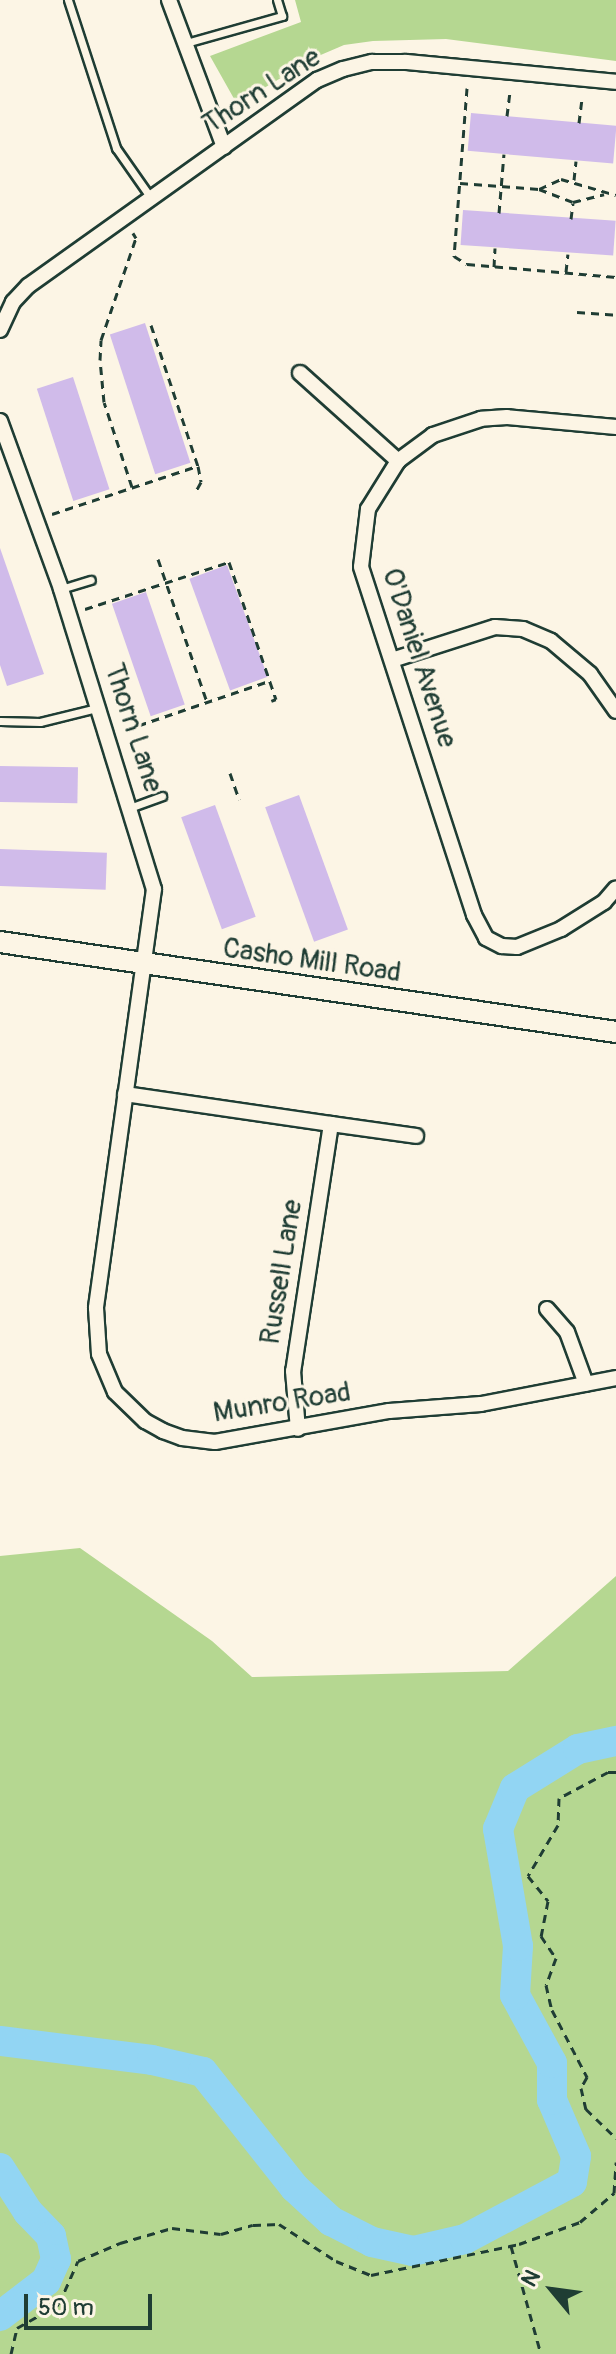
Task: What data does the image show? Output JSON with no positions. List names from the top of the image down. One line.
{"streets":{"street":["Thorn Lane","O'Daniel Avenue","Casho Mill Road","Russell Lane","Munro Road"]},"crossings":[["Thorn Lane","Casho Mill Road"],["Thorn Lane","Munro Road"],["Casho Mill Road","Munro Road"],["Russell Lane","Munro Road"]],"scale_bar":"50 m","north":"top left"}
